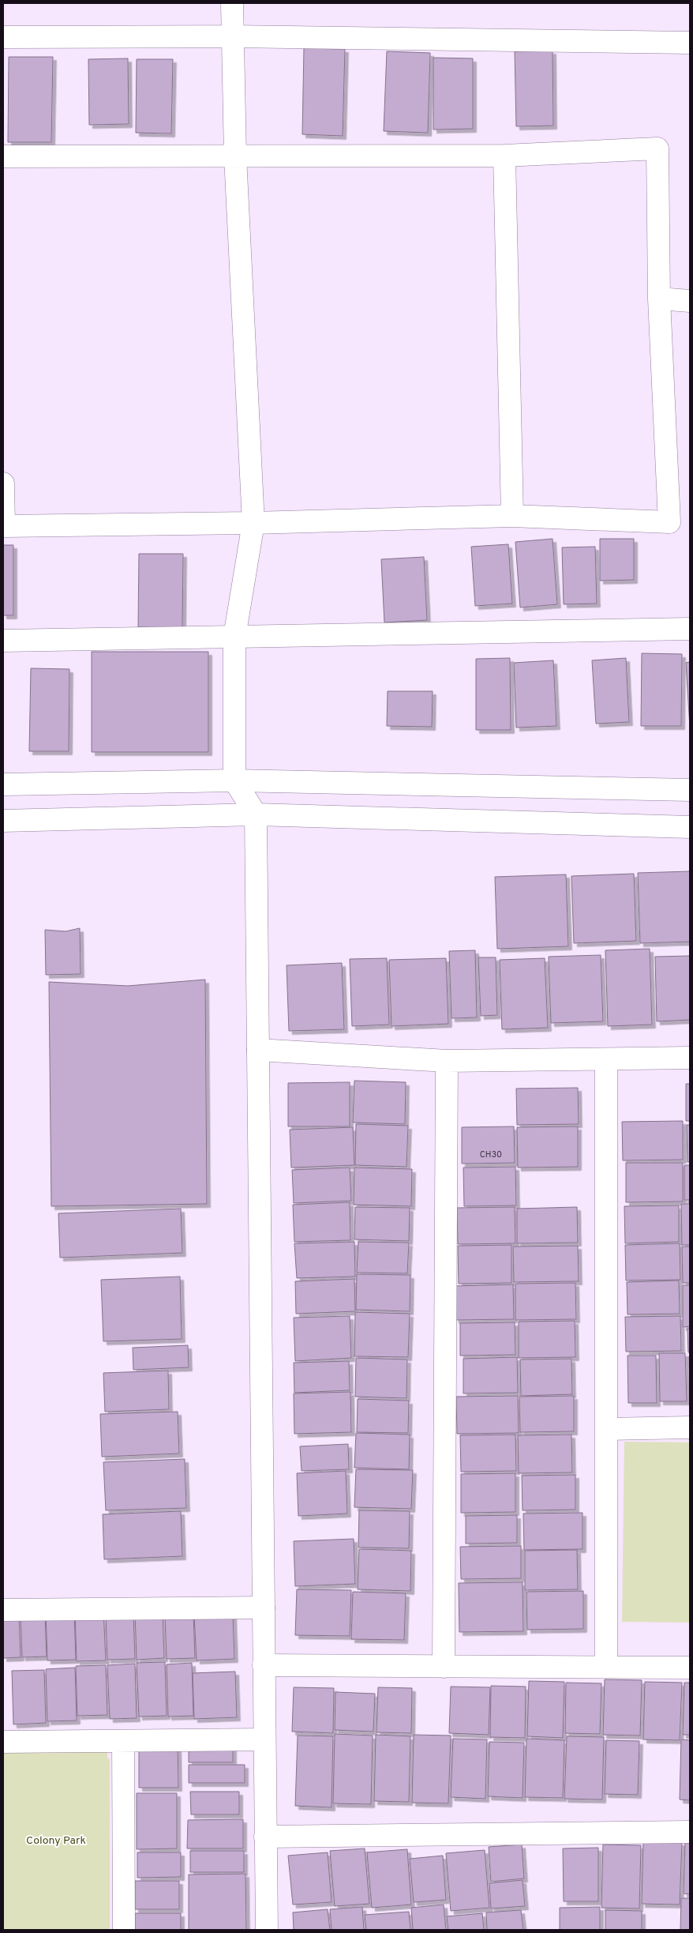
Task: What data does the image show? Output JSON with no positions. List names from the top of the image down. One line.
{"parks":["Colony Park"],"house_numbers":["CH30"]}
